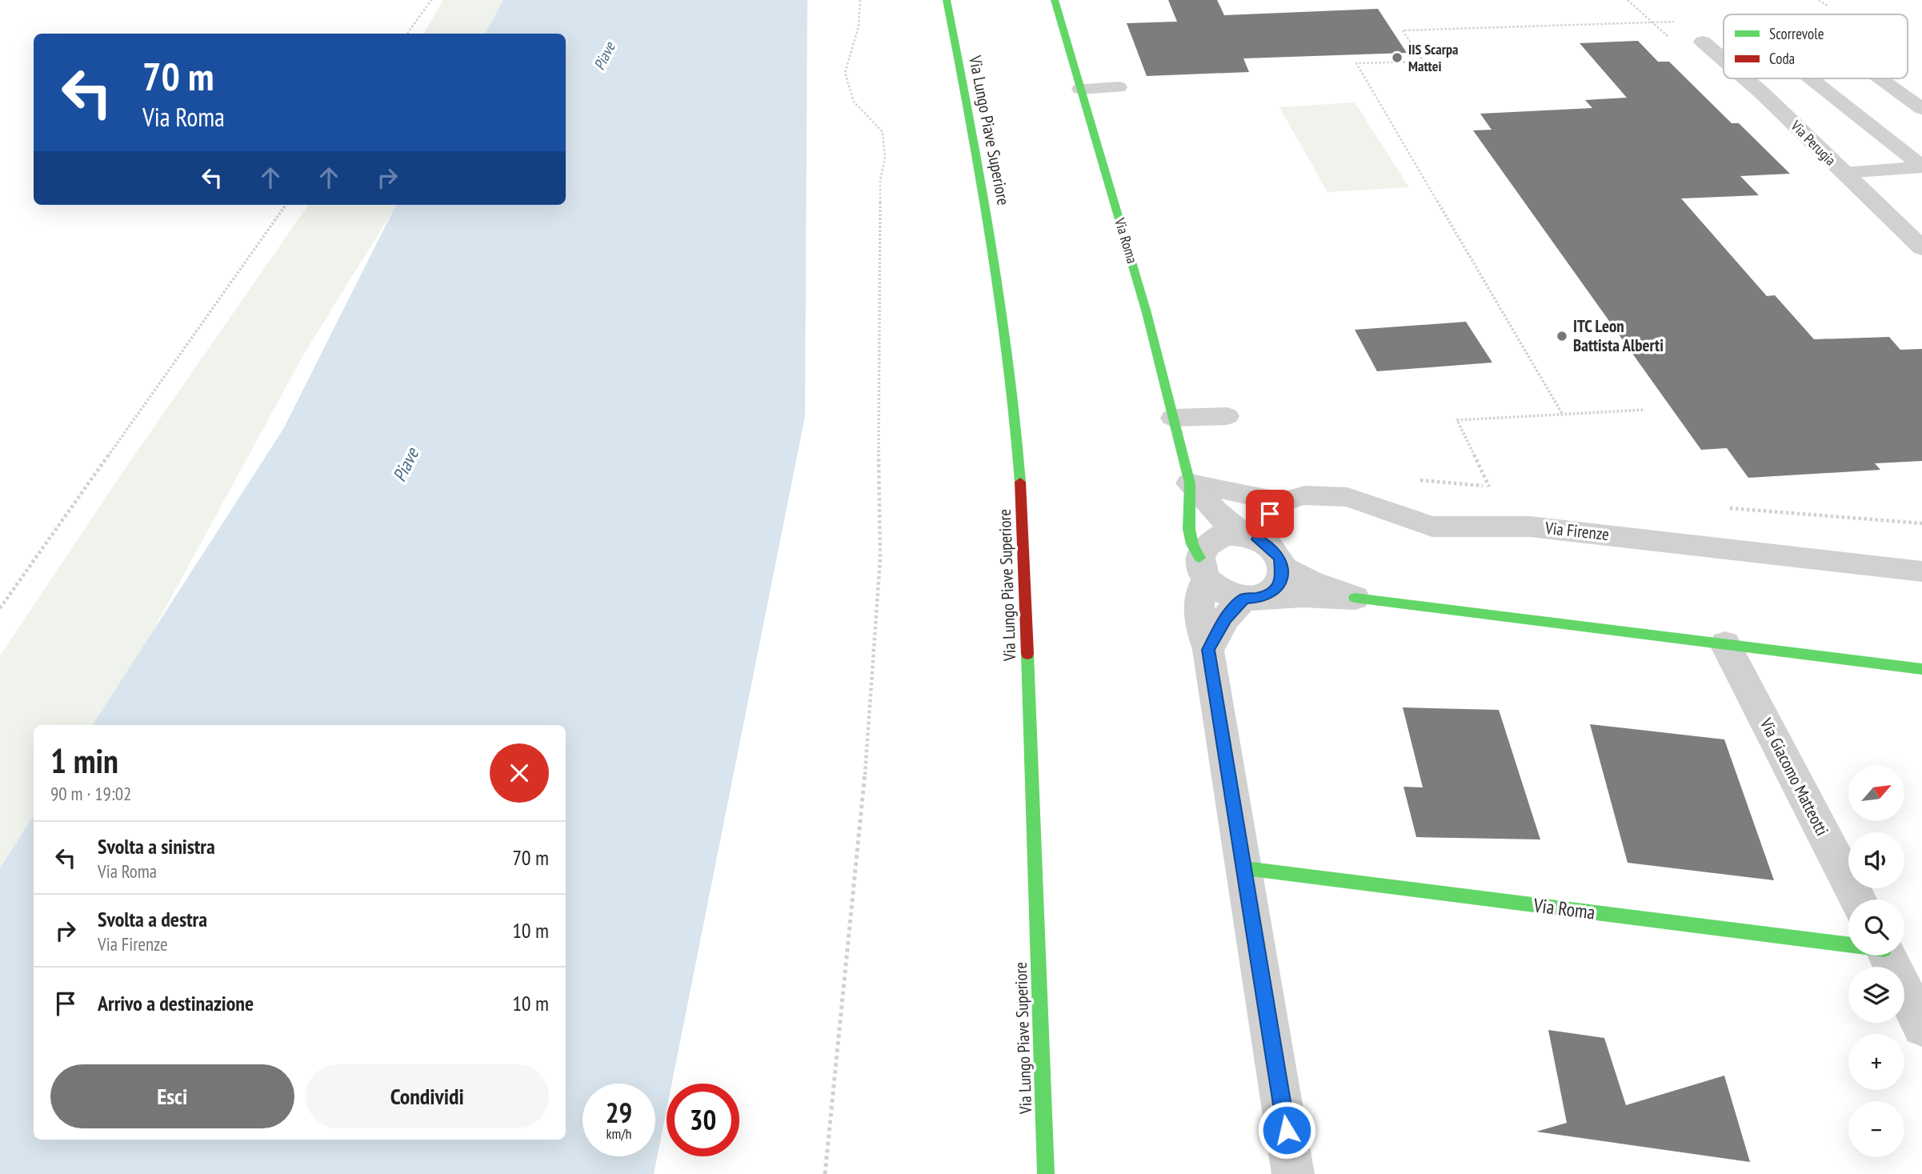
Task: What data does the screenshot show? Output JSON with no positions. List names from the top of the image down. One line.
{"streets":{"street":["Via Lungo Piave Superiore","Via Perugia","Via Roma","Via Giacomo Matteotti"],"lane":["Via Firenze"]},"water":["Piave"],"places":["IIS Scarpa Mattei","ITC Leon Battista Alberti"],"legend":["Scorrevole","Coda"],"north":"top right","page":{"turn":["70 m","Via Roma"],"heading":["1 min","90 m · 19:02"],"map_buttons":["+","−"],"list":[{"name":"Svolta a sinistra","note":"Via Roma","value":"70 m"},{"name":"Svolta a destra","note":"Via Firenze","value":"10 m"},{"name":"Arrivo a destinazione","value":"10 m"}],"buttons":["Esci","Condividi"],"speed":"29 km/h","limit":"30"}}
